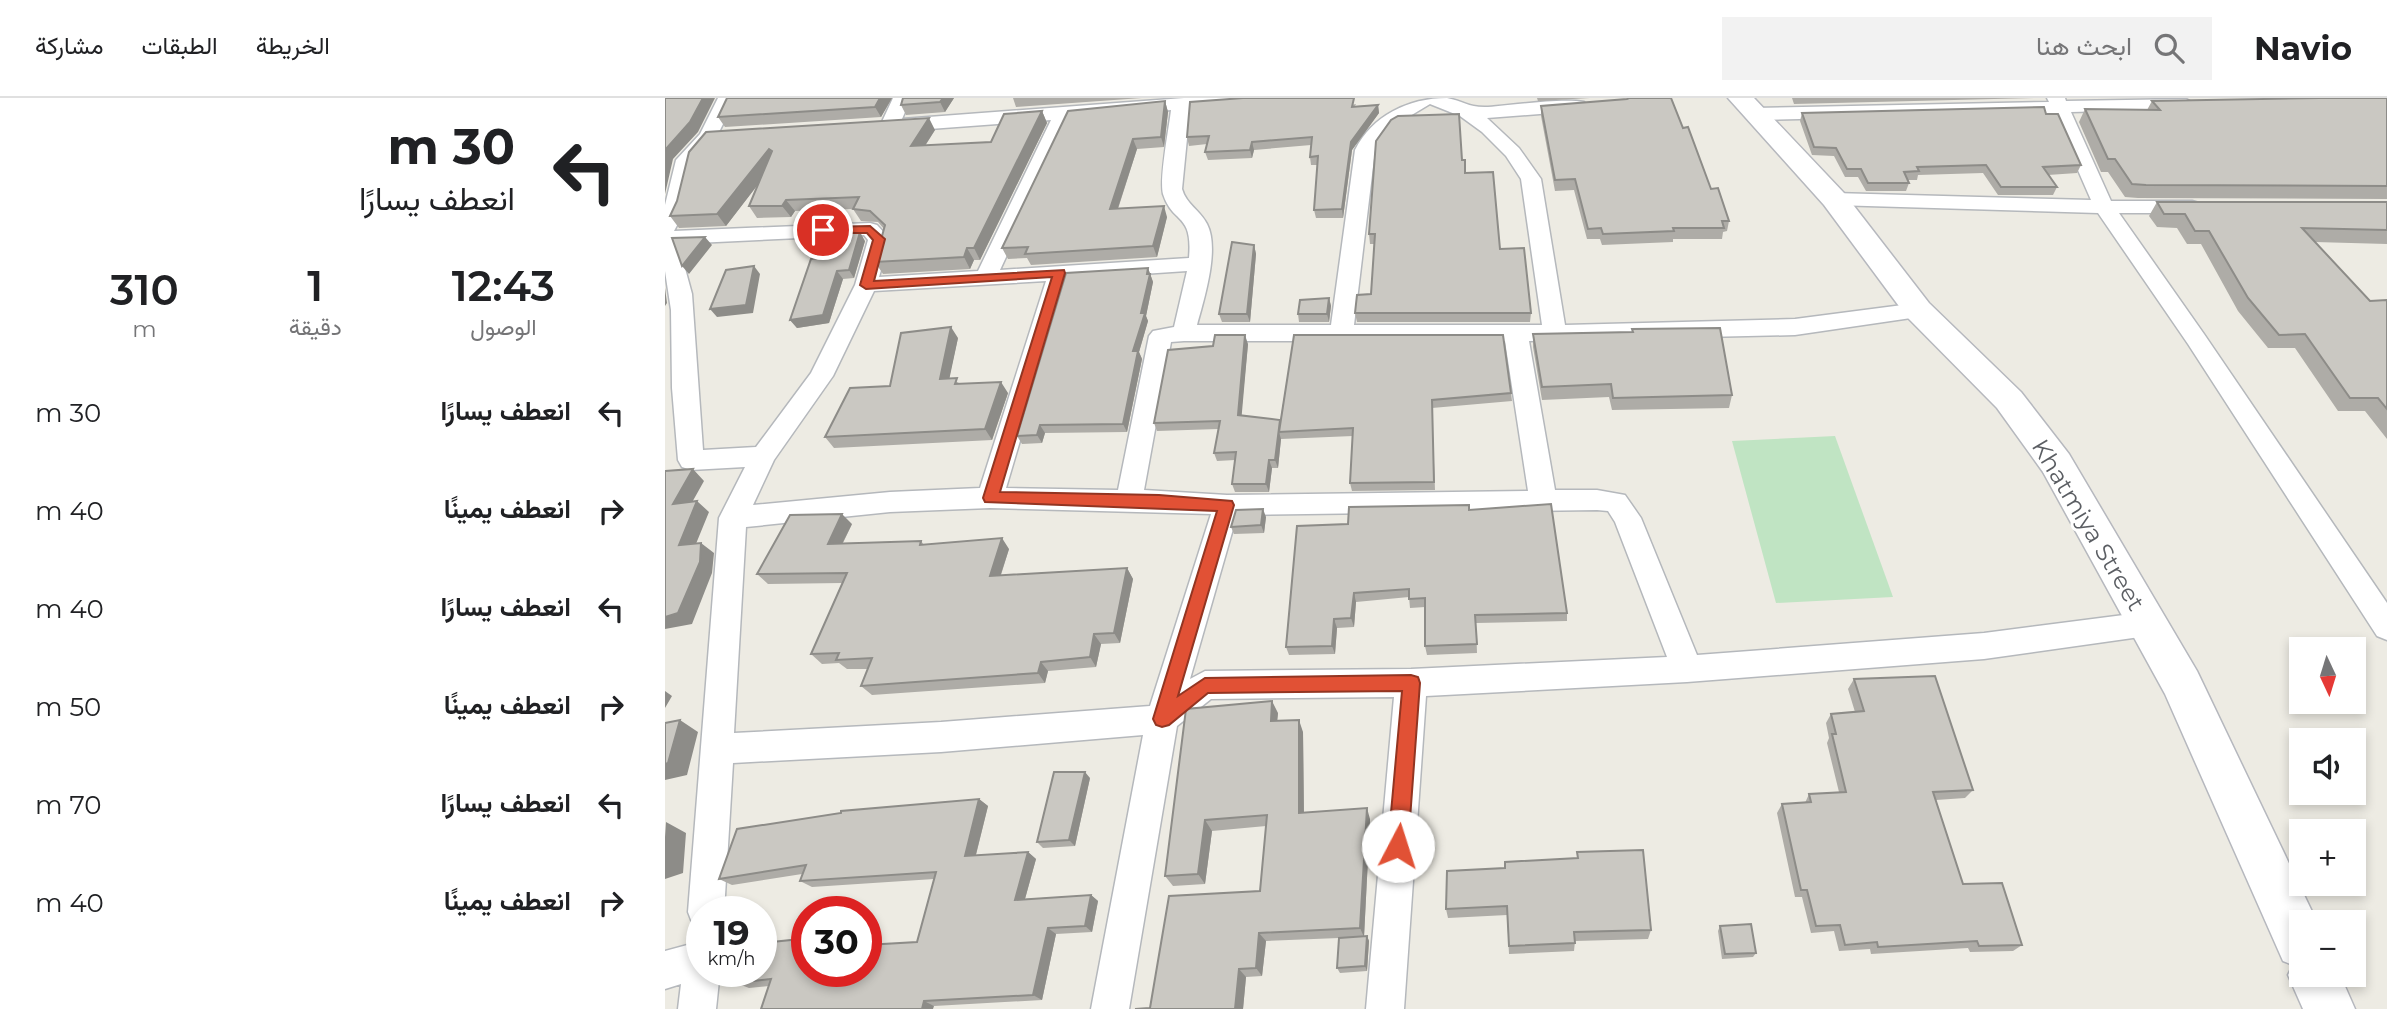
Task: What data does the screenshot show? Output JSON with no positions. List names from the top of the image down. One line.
{"streets":{"street":["Khatmiya Street"]},"north":"bottom","page":{"header":"Navio","search":"ابحث هنا","nav":["الخريطة","الطبقات","مشاركة"],"turn":["30 m","انعطف يسارًا"],"eta":["12:43","الوصول","1","دقيقة","310","m"],"list":[{"name":"انعطف يسارًا","value":"30 m"},{"name":"انعطف يمينًا","value":"40 m"},{"name":"انعطف يسارًا","value":"40 m"},{"name":"انعطف يمينًا","value":"50 m"},{"name":"انعطف يسارًا","value":"70 m"},{"name":"انعطف يمينًا","value":"40 m"}],"map_buttons":["+","−"],"speed":"19 km/h","limit":"30"}}
